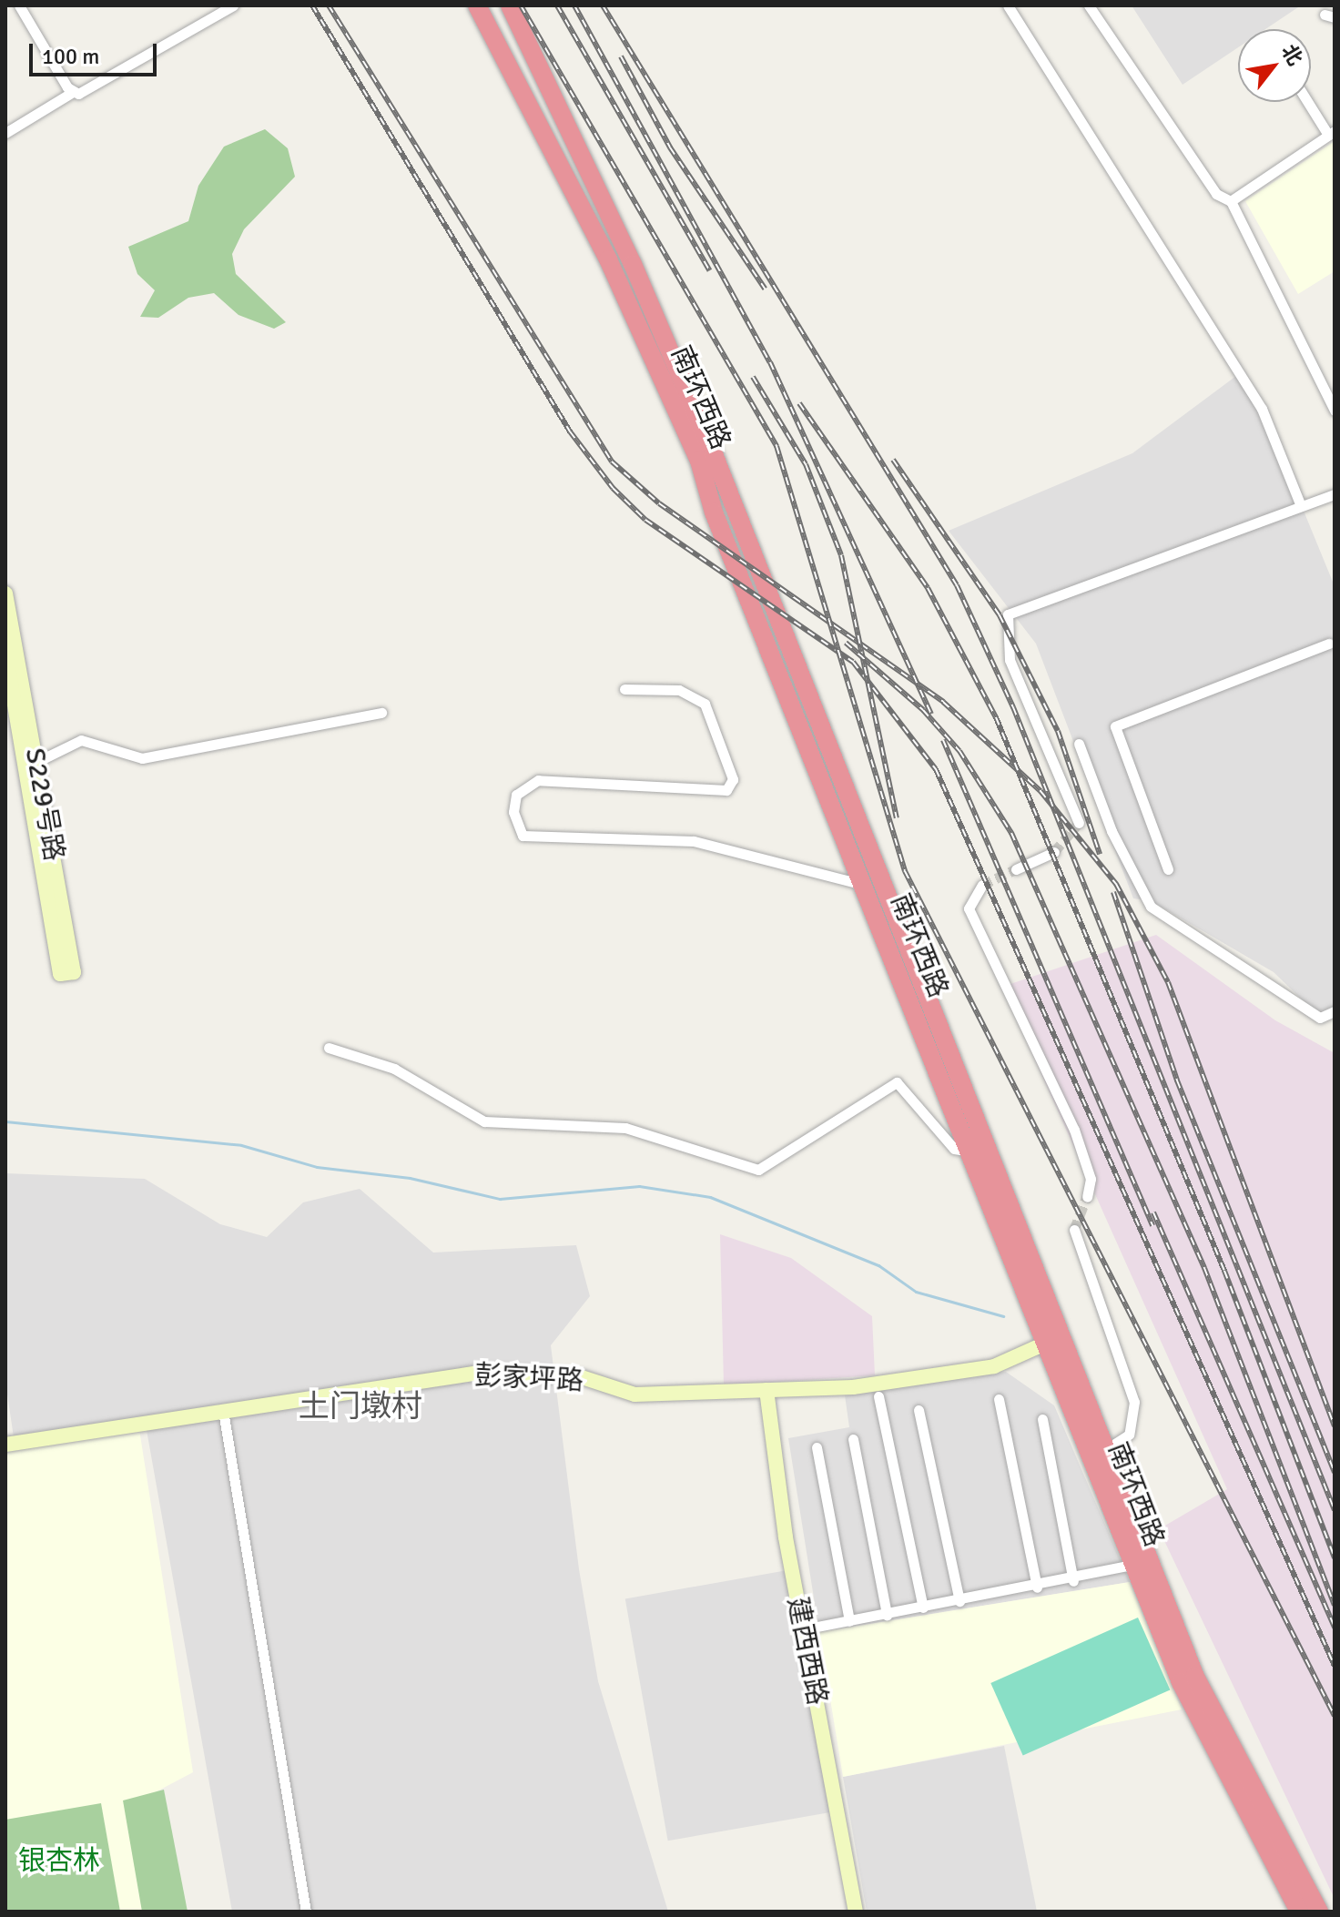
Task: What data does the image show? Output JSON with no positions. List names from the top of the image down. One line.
{"streets":{"highway":["南环西路"],"street":["S229号路","彭家坪路","建西西路"]},"crossings":[["南环西路","彭家坪路"],["彭家坪路","建西西路"]],"districts":["土门墩村"],"parks":["银杏林"],"scale_bar":"100 m","north":"top right"}
